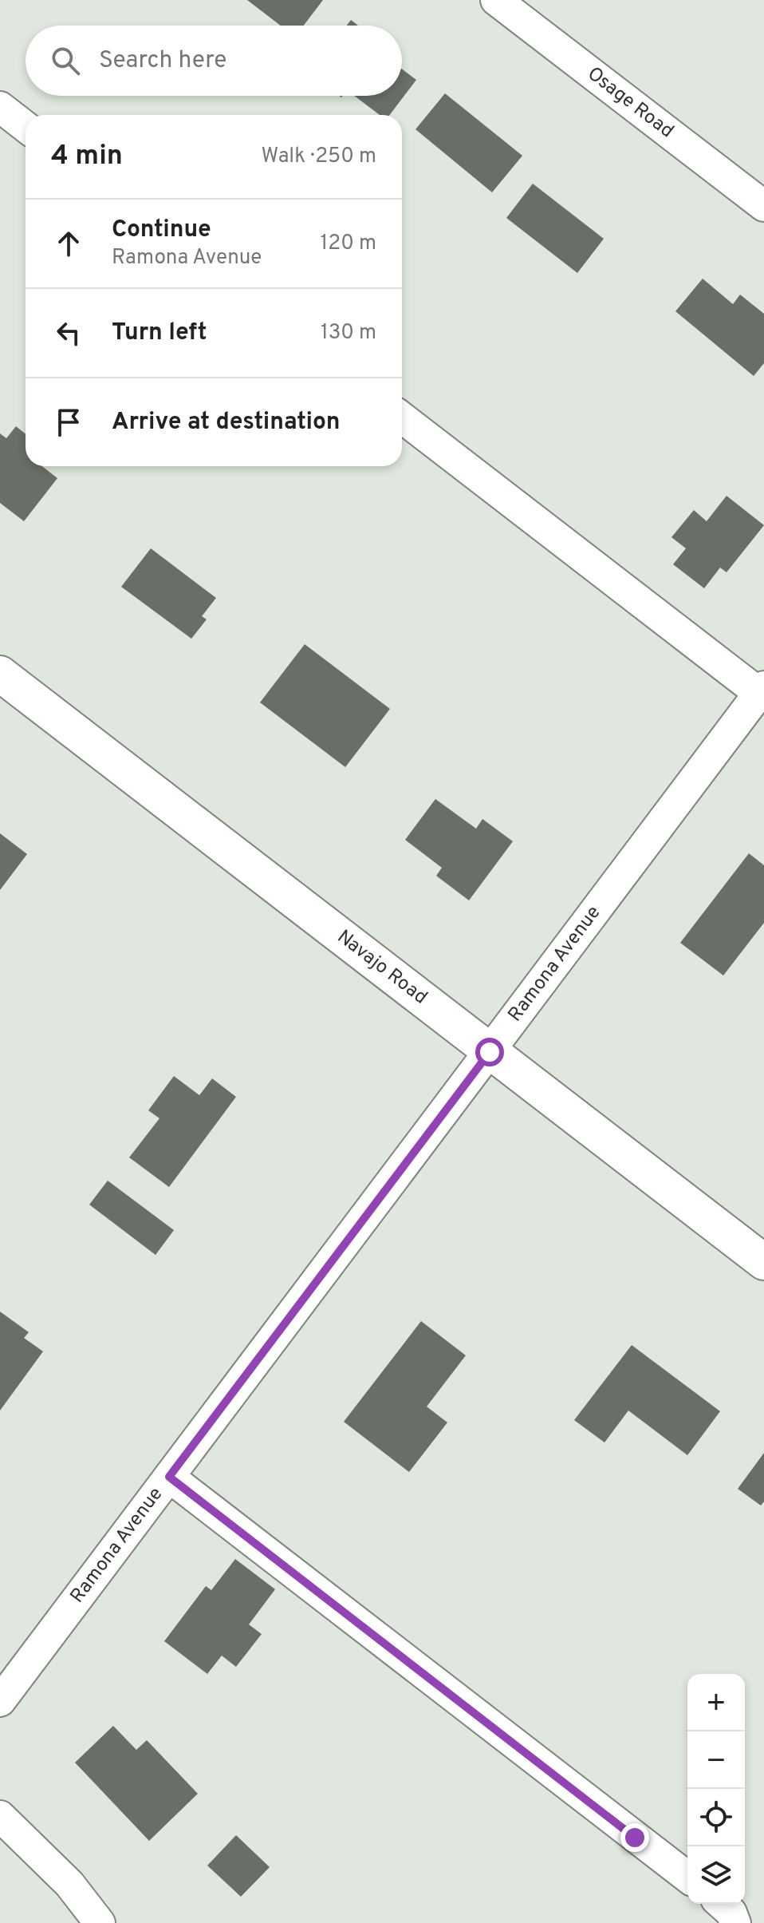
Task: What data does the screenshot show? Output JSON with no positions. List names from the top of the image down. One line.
{"streets":{"main road":["Navajo Road"],"street":["Osage Road","Ramona Avenue"]},"crossings":[["Ramona Avenue","Navajo Road"]],"page":{"search":"Search here","heading":["4 min","Walk · 250 m"],"list":[["Continue","Ramona Avenue","120 m"],["Turn left","130 m"],"Arrive at destination"],"map_buttons":["+","−"]}}
